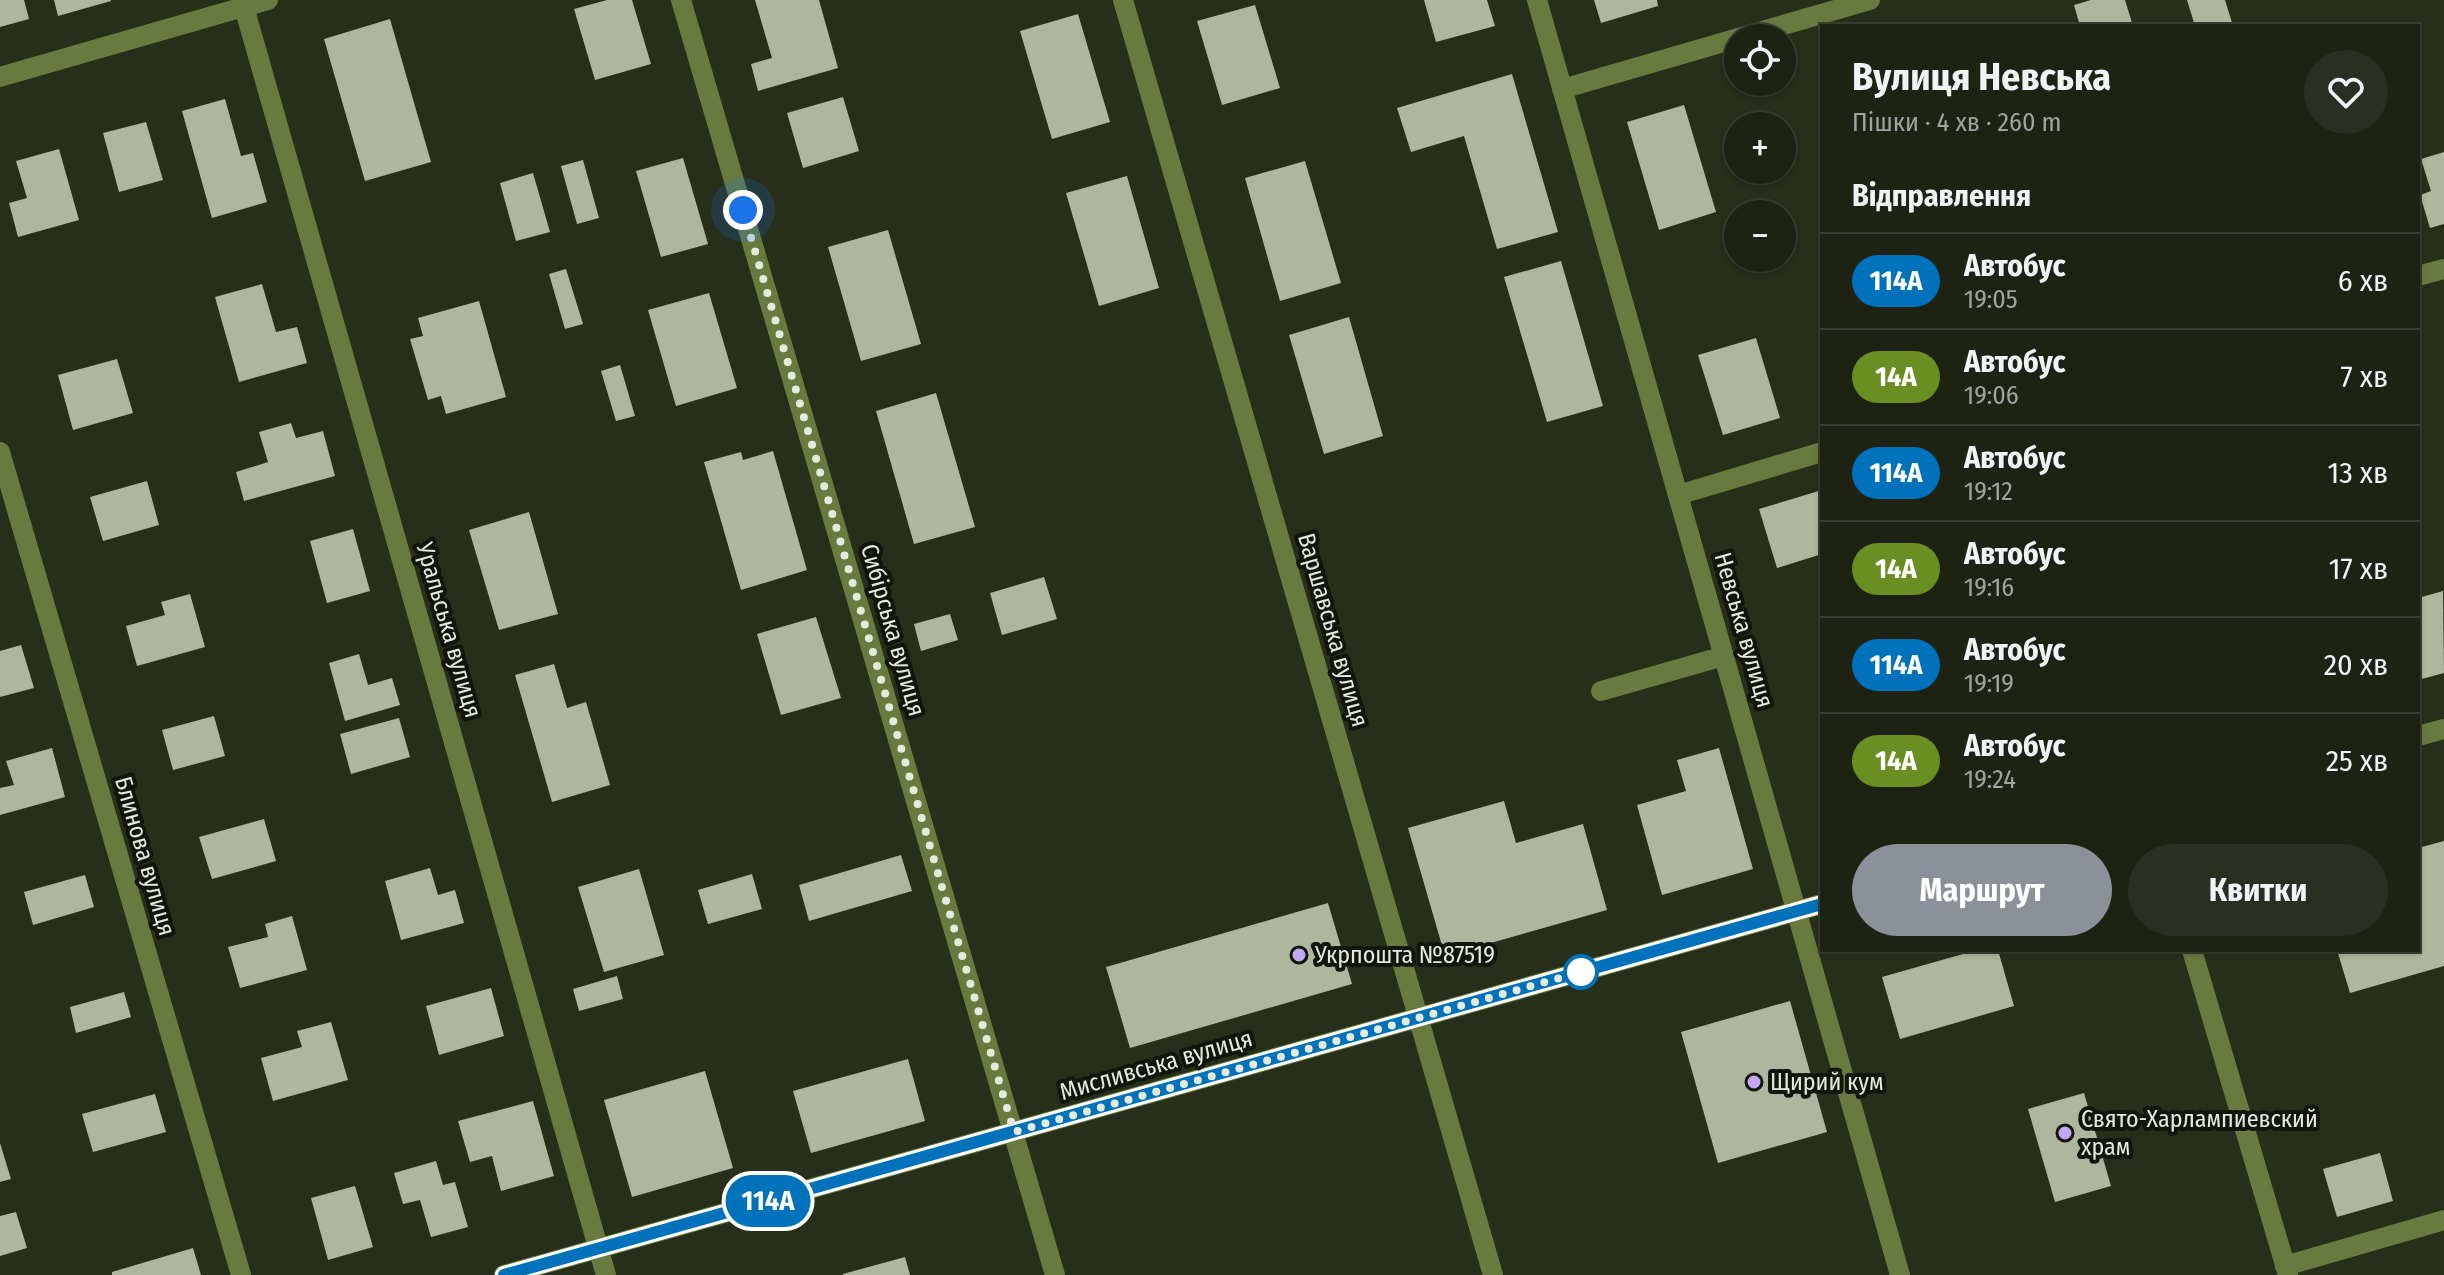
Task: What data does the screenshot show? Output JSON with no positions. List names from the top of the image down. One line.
{"streets":{"street":["Уральська вулиця","Сибірська вулиця","Варшавська вулиця","Невська вулиця","Блинова вулиця","Мисливська вулиця"]},"crossings":[["Уральська вулиця","Мисливська вулиця"],["Сибірська вулиця","Мисливська вулиця"],["Варшавська вулиця","Мисливська вулиця"],["Невська вулиця","Мисливська вулиця"]],"places":["Укрпошта №87519","Щирий кум","Свято-Харлампиевский храм"],"lines":["bus line 114А"],"page":{"on_map":"114А","map_buttons":["+","−"],"heading":[["Вулиця Невська","Пішки · 4 хв · 260 m"],"Відправлення"],"list":[{"mark":"114А","name":"Автобус","note":"19:05","value":"6 хв"},{"mark":"14А","name":"Автобус","note":"19:06","value":"7 хв"},{"mark":"114А","name":"Автобус","note":"19:12","value":"13 хв"},{"mark":"14А","name":"Автобус","note":"19:16","value":"17 хв"},{"mark":"114А","name":"Автобус","note":"19:19","value":"20 хв"},{"mark":"14А","name":"Автобус","note":"19:24","value":"25 хв"}],"buttons":["Маршрут","Квитки"]}}
